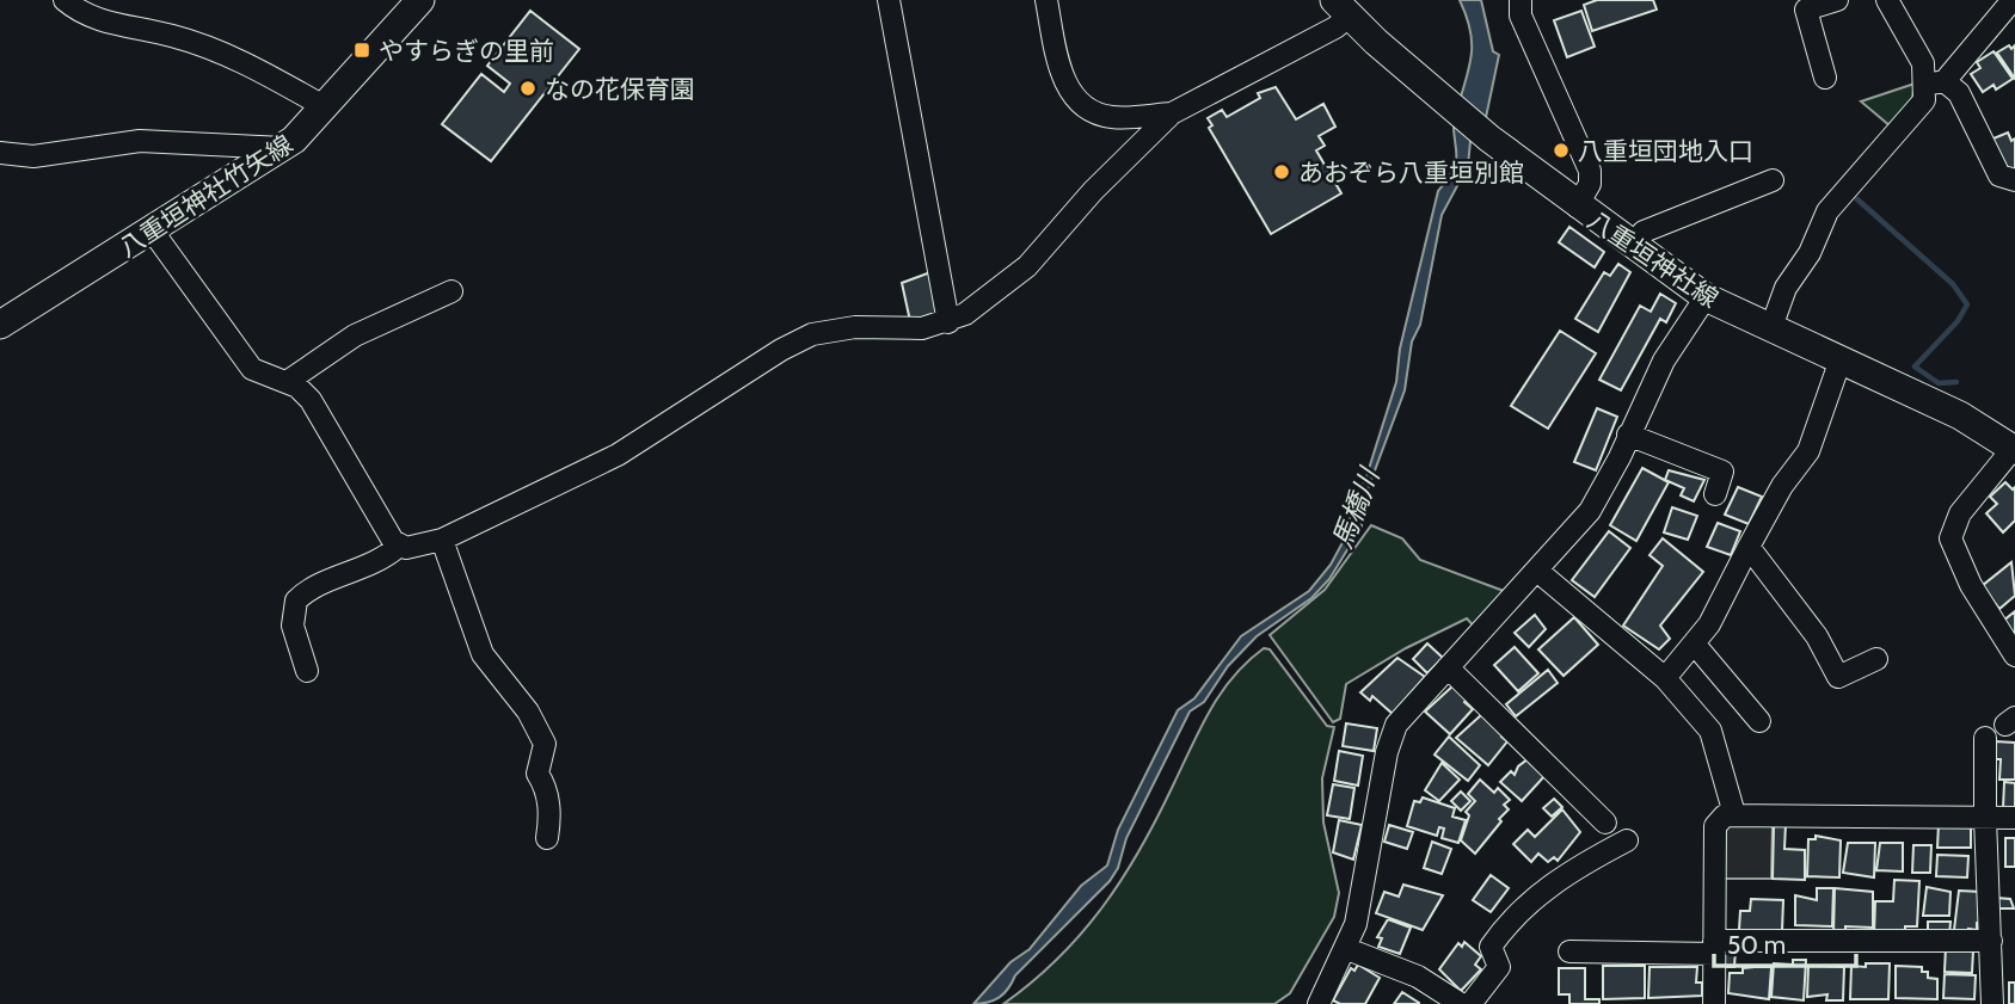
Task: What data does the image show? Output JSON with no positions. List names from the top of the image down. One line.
{"streets":{"main road":["八重垣神社竹矢線","八重垣神社線"]},"water":["馬橋川"],"places":{"transit":["やすらぎの里前"],"other":["なの花保育園","八重垣団地入口","あおぞら八重垣別館"]},"scale_bar":"50 m"}
